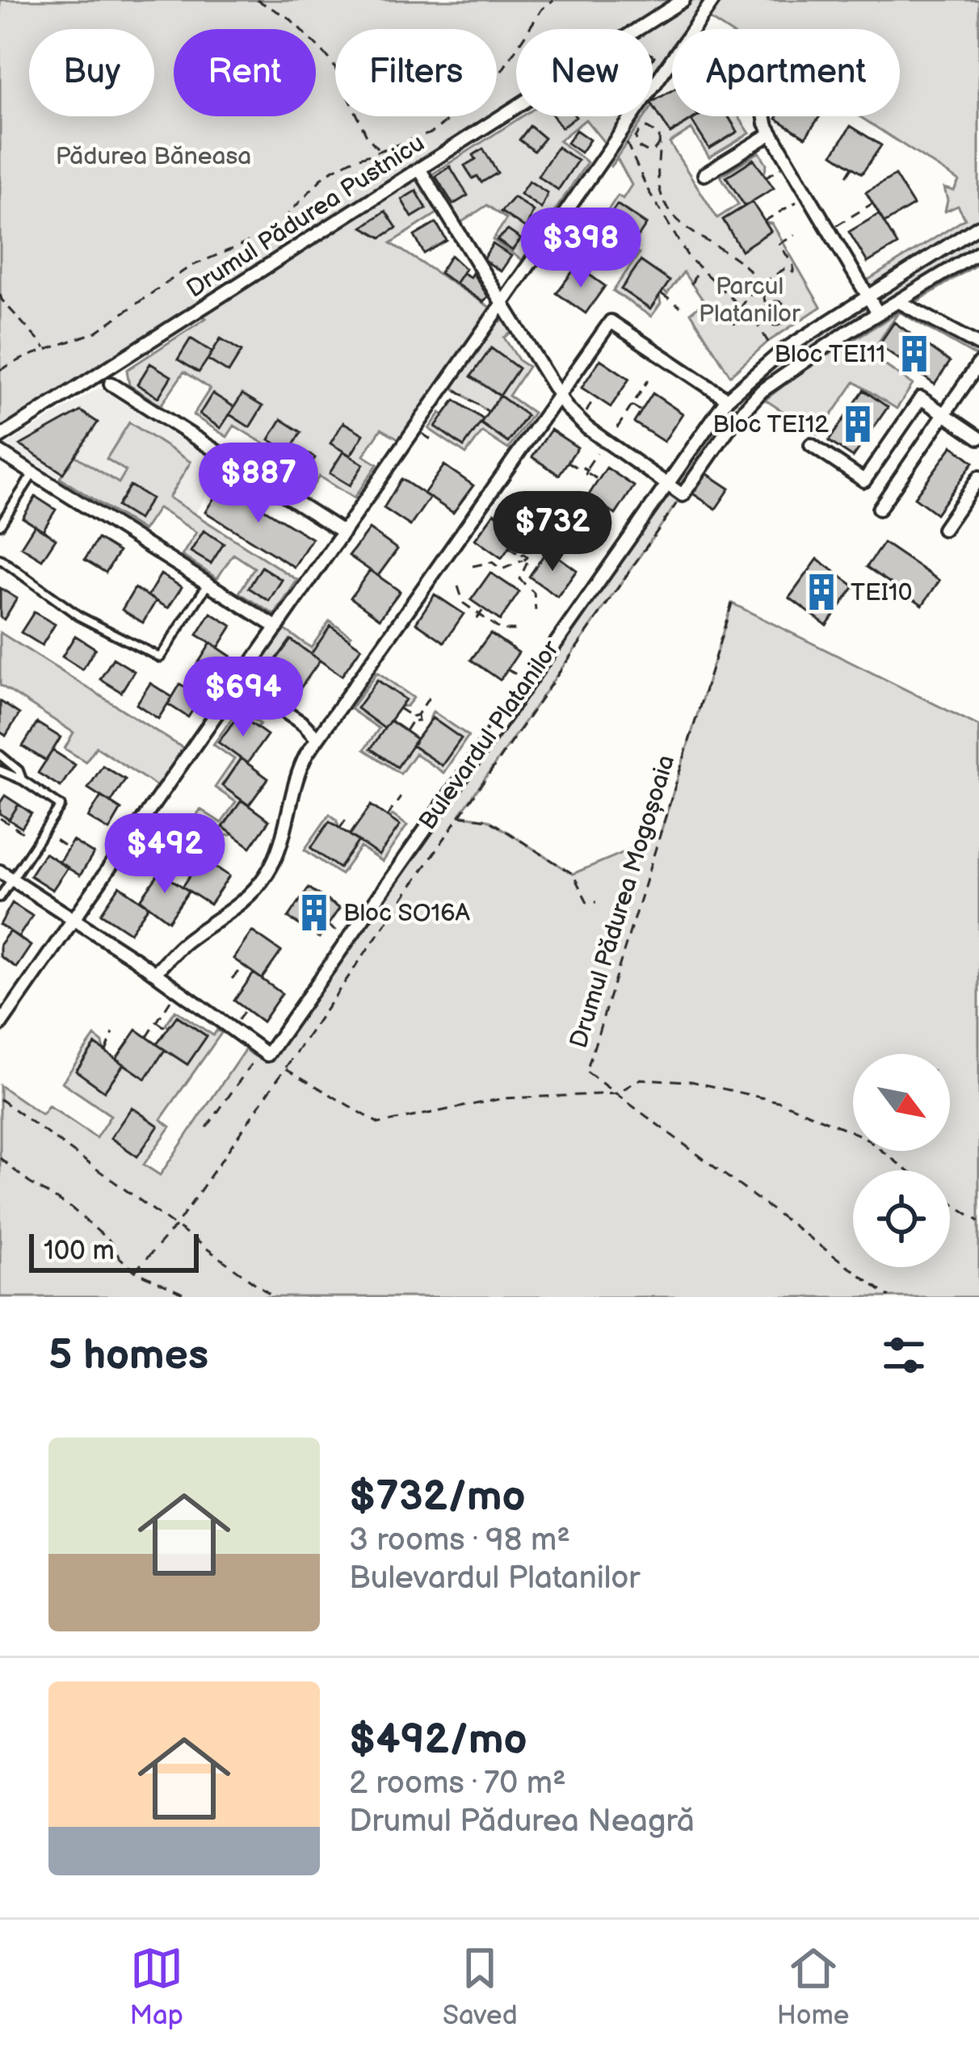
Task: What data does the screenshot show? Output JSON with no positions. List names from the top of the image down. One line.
{"streets":{"street":["Drumul Pădurea Pustnicu","Bulevardul Platanilor"],"path":["Drumul Pădurea Mogoșoaia"]},"parks":["Pădurea Băneasa","Parcul Platanilor"],"places":{"building":["Bloc TEI11","Bloc TEI12","TEI10","Bloc SO16A"]},"scale_bar":"100 m","north":"bottom right","page":{"chip":["Buy","Rent","Filters","New","Apartment"],"price":["$398","$887","$732","$694","$492"],"scale":"100 m","heading":"5 homes","list":[{"name":"$732/mo","note":"3 rooms · 98 m² · Bulevardul Platanilor"},{"name":"$492/mo","note":"2 rooms · 70 m² · Drumul Pădurea Neagră"}],"tabs":["Map","Saved","Home"]}}
